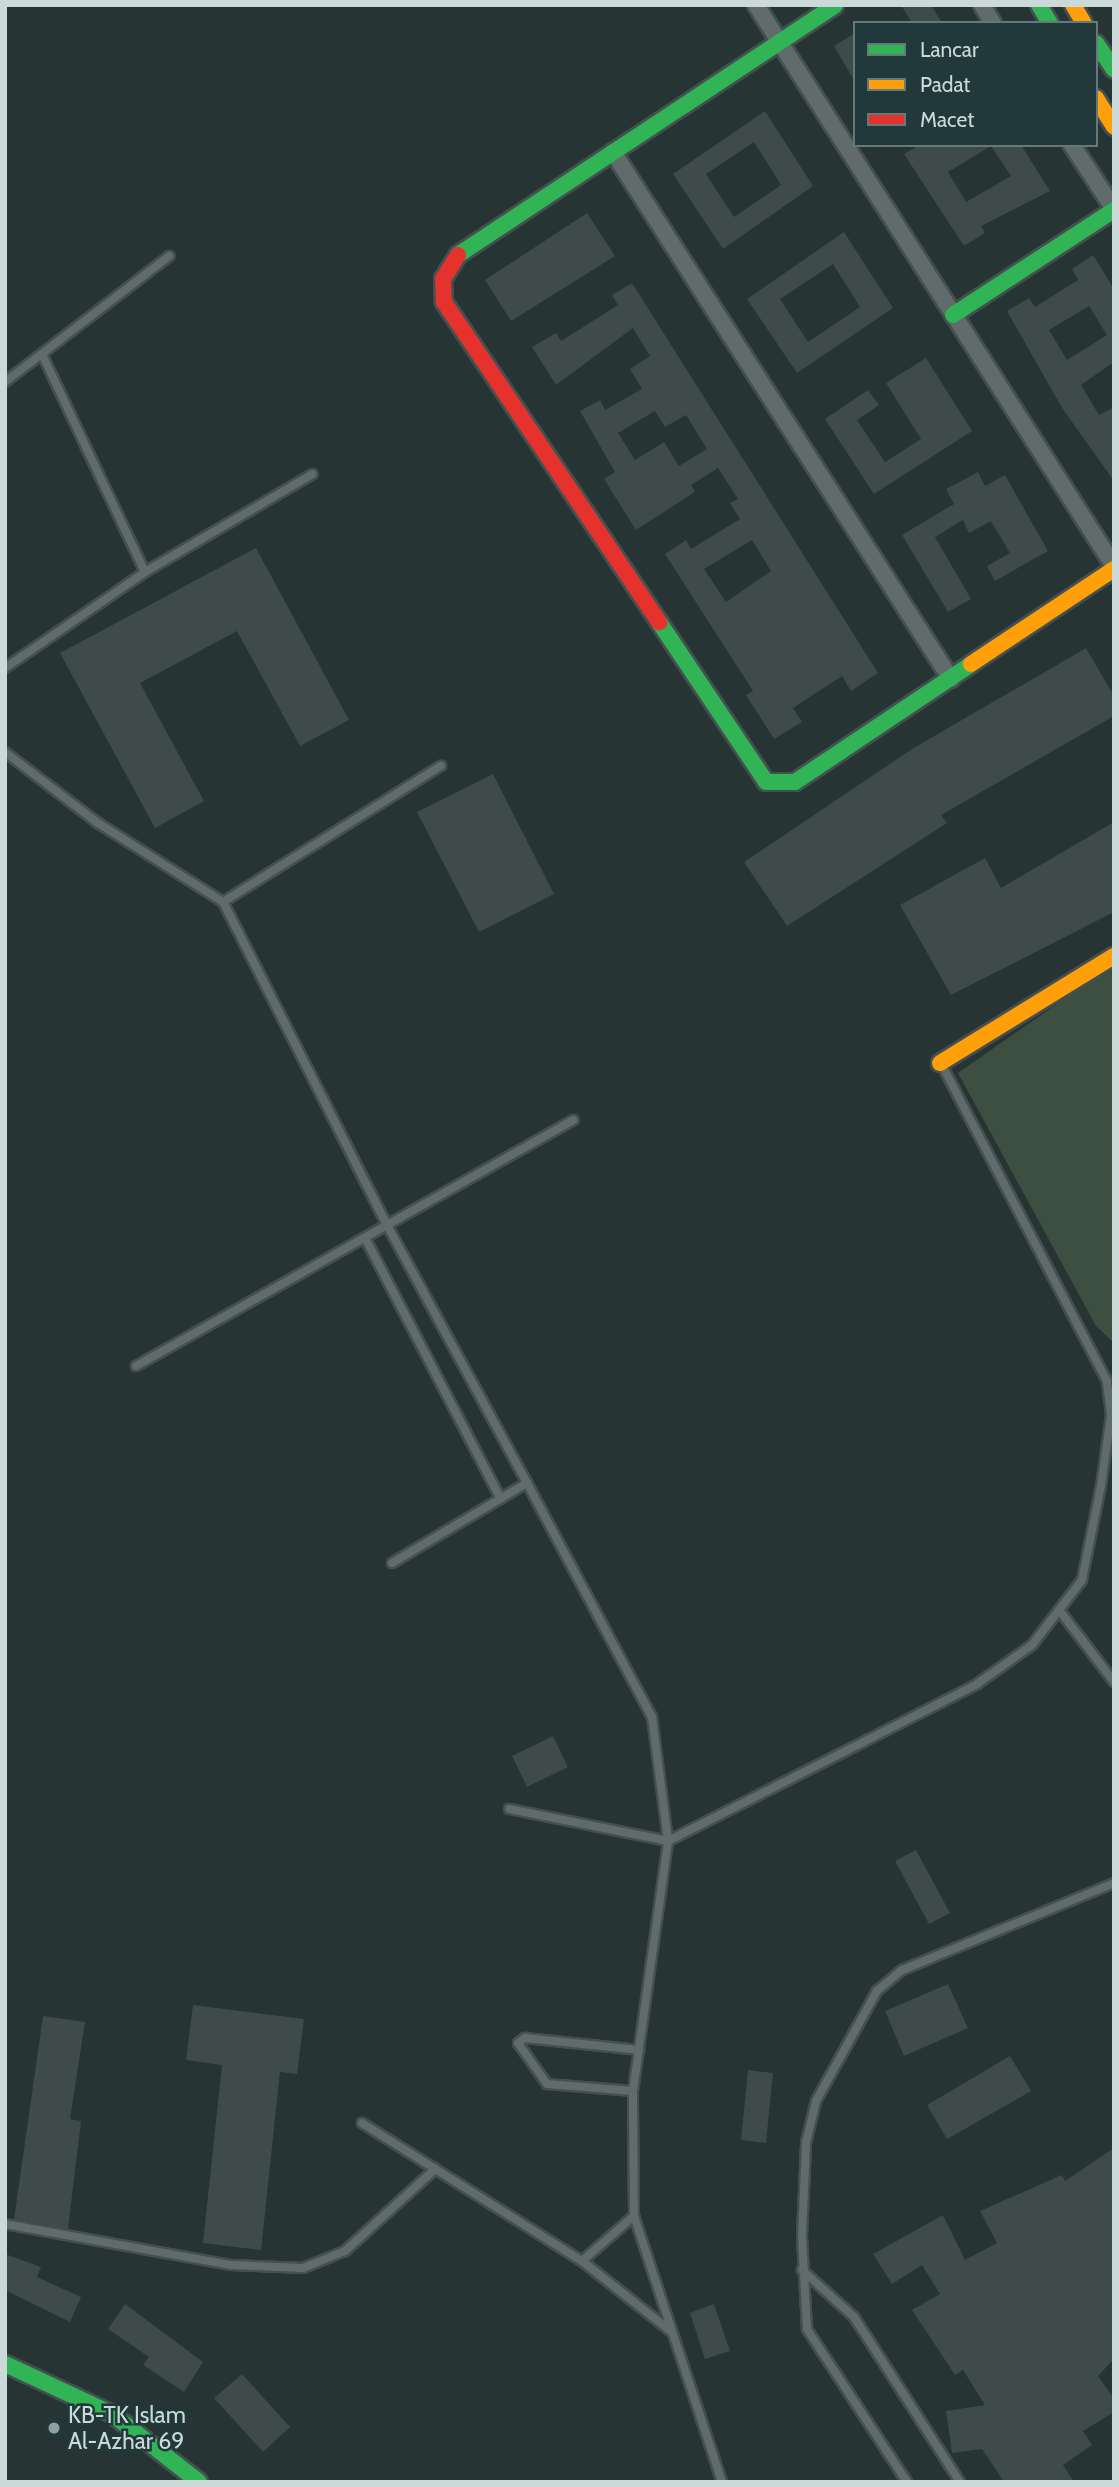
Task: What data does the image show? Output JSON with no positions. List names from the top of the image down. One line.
{"places":["KB-TK Islam Al-Azhar 69"],"legend":["Lancar","Padat","Macet"]}
